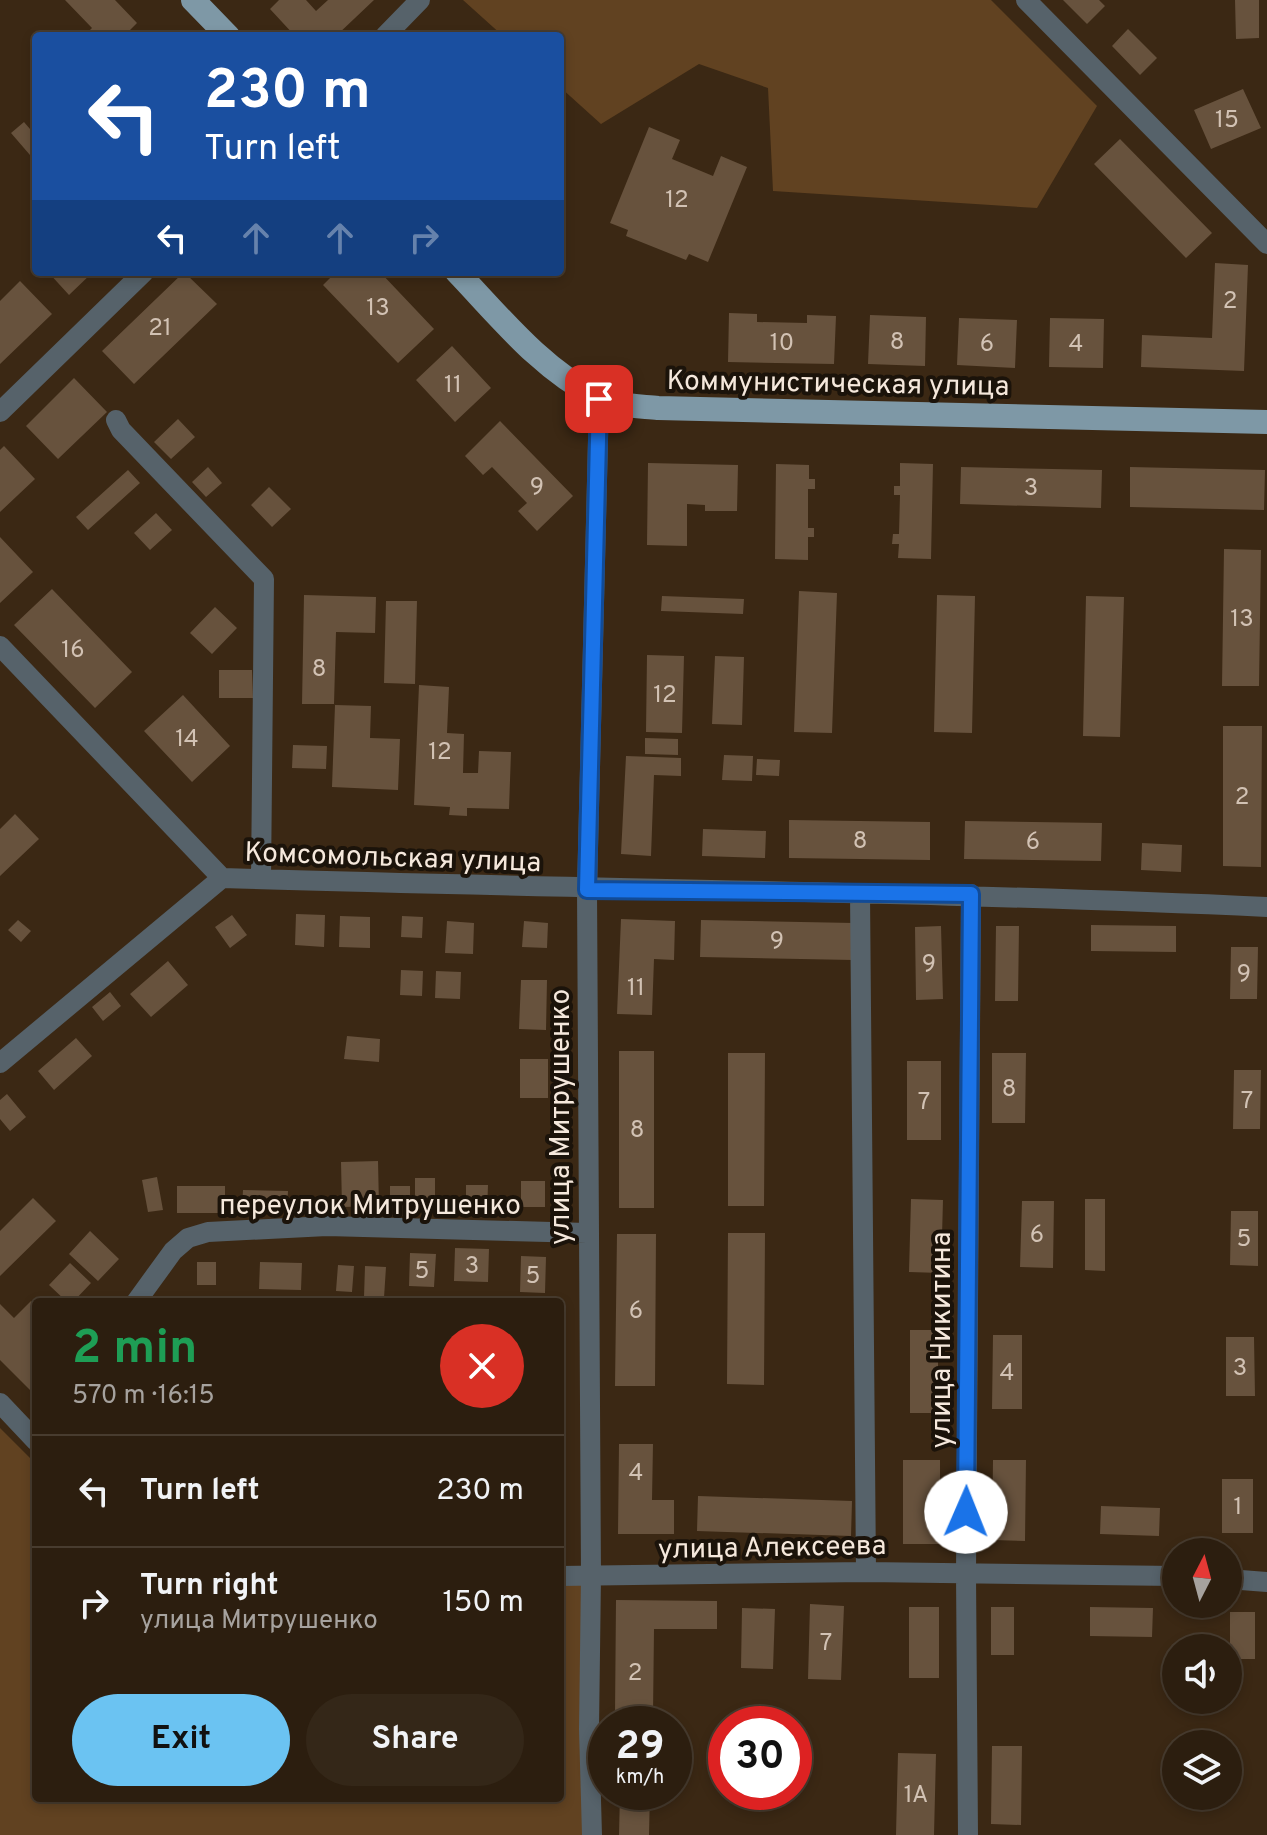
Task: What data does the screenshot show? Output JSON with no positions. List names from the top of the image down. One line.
{"streets":{"main road":["Коммунистическая улица"],"street":["Комсомольская улица","улица Митрушенко","переулок Митрушенко","улица Никитина","улица Алексеева"]},"crossings":[["Коммунистическая улица","улица Митрушенко"],["Комсомольская улица","улица Митрушенко"],["Комсомольская улица","улица Никитина"],["улица Митрушенко","переулок Митрушенко"],["улица Митрушенко","улица Алексеева"],["улица Никитина","улица Алексеева"]],"house_numbers":["15","12","2","13","21","8","10","6","4","11","9","3","13","16","8","12","14","12","2","8","6","9","9","9","11","8","7","7","8","6","5","3","5","5","6","3","4","4","1","7","2","1А"],"north":"top","page":{"turn":["230 m","Turn left"],"heading":["2 min","570 m · 16:15"],"list":[{"name":"Turn left","value":"230 m"},{"name":"Turn right","note":"улица Митрушенко","value":"150 m"}],"buttons":["Exit","Share"],"speed":"29 km/h","limit":"30"}}
